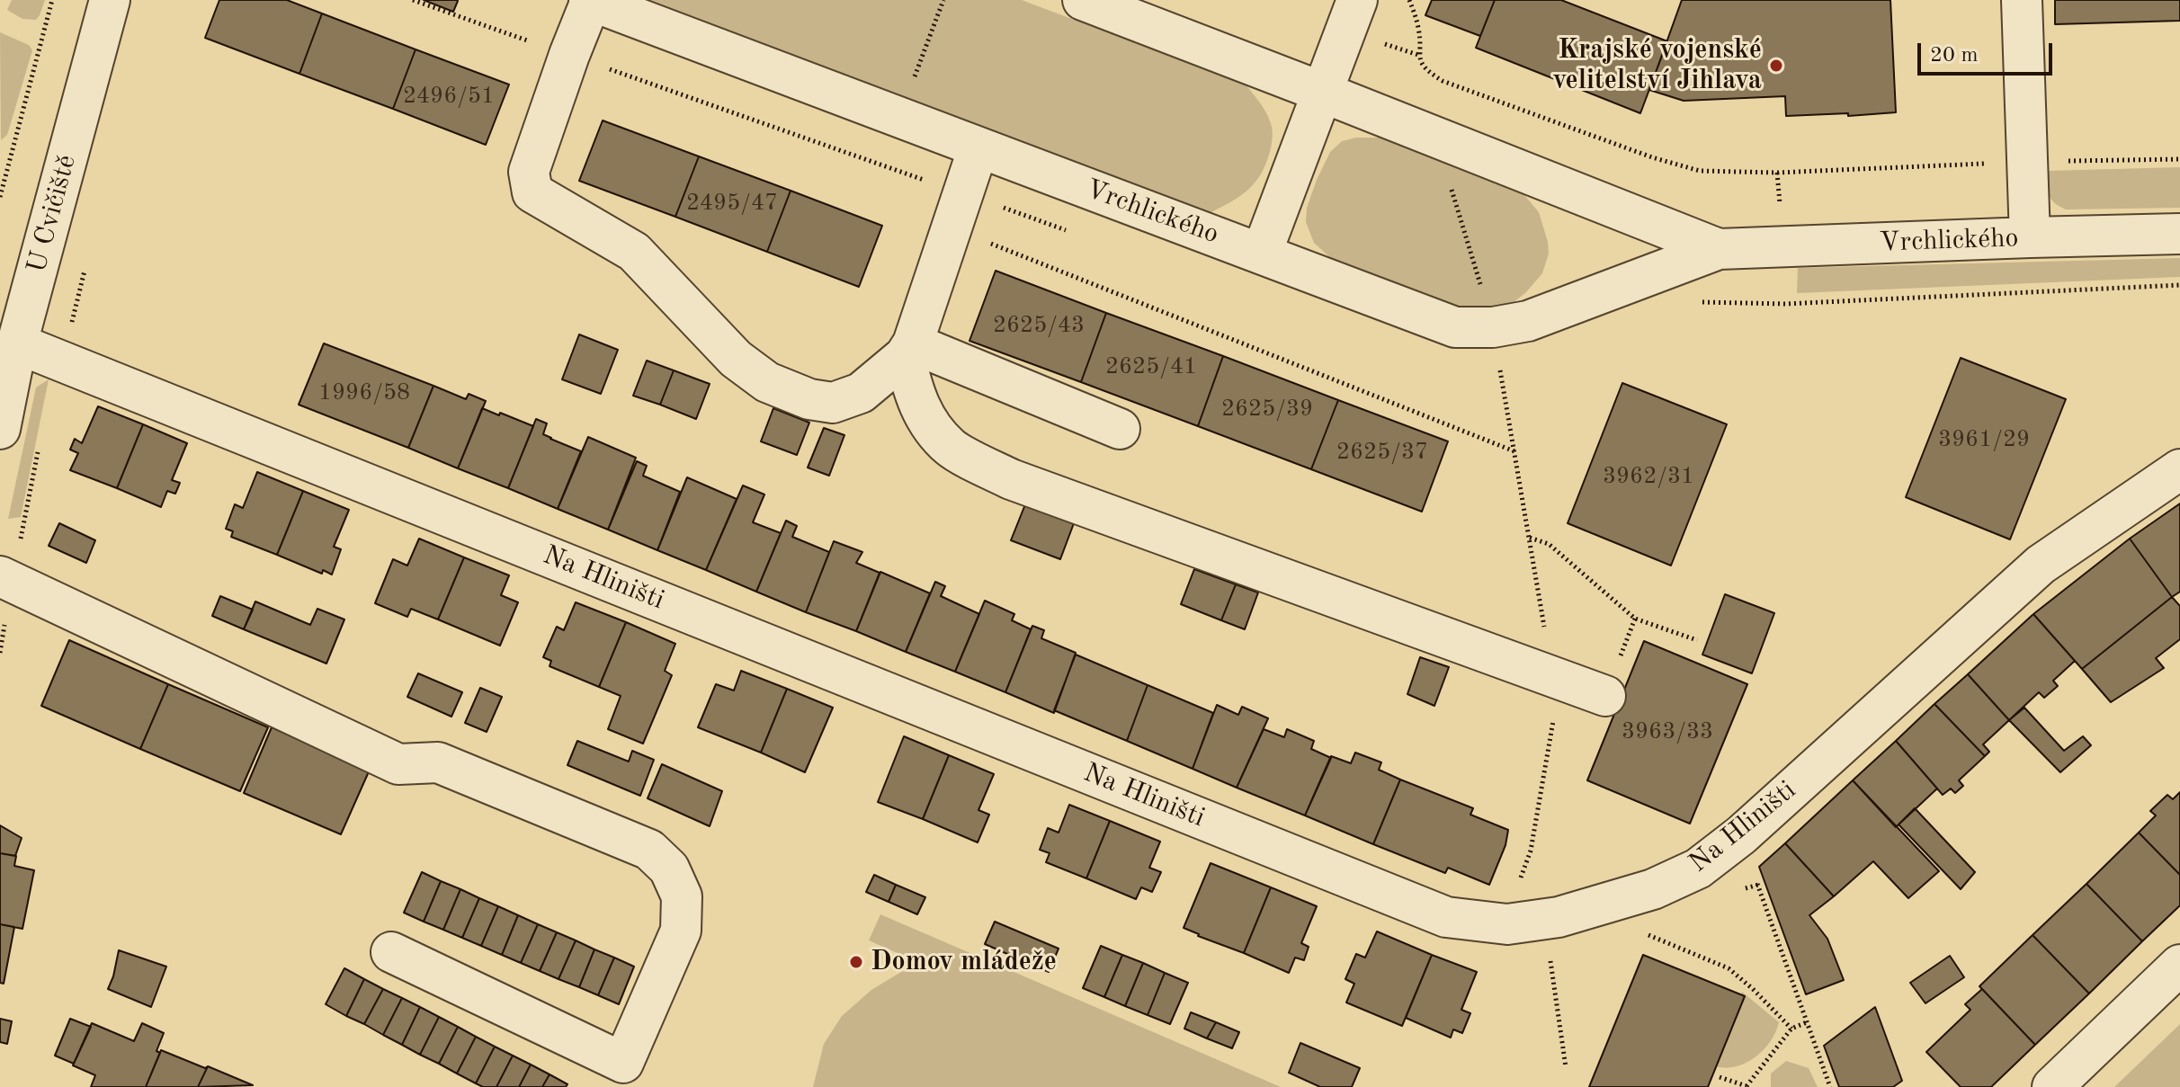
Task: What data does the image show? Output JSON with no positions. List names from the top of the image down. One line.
{"streets":{"street":["Vrchlického","U Cvičiště","Na Hliništi"]},"crossings":[["U Cvičiště","Na Hliništi"]],"places":["Krajské vojenské velitelství Jihlava","Domov mládeže"],"house_numbers":["2496/51","2495/47","2625/43","2625/41","1996/58","2625/39","3961/29","2625/37","3962/31","3963/33"],"scale_bar":"20 m"}
